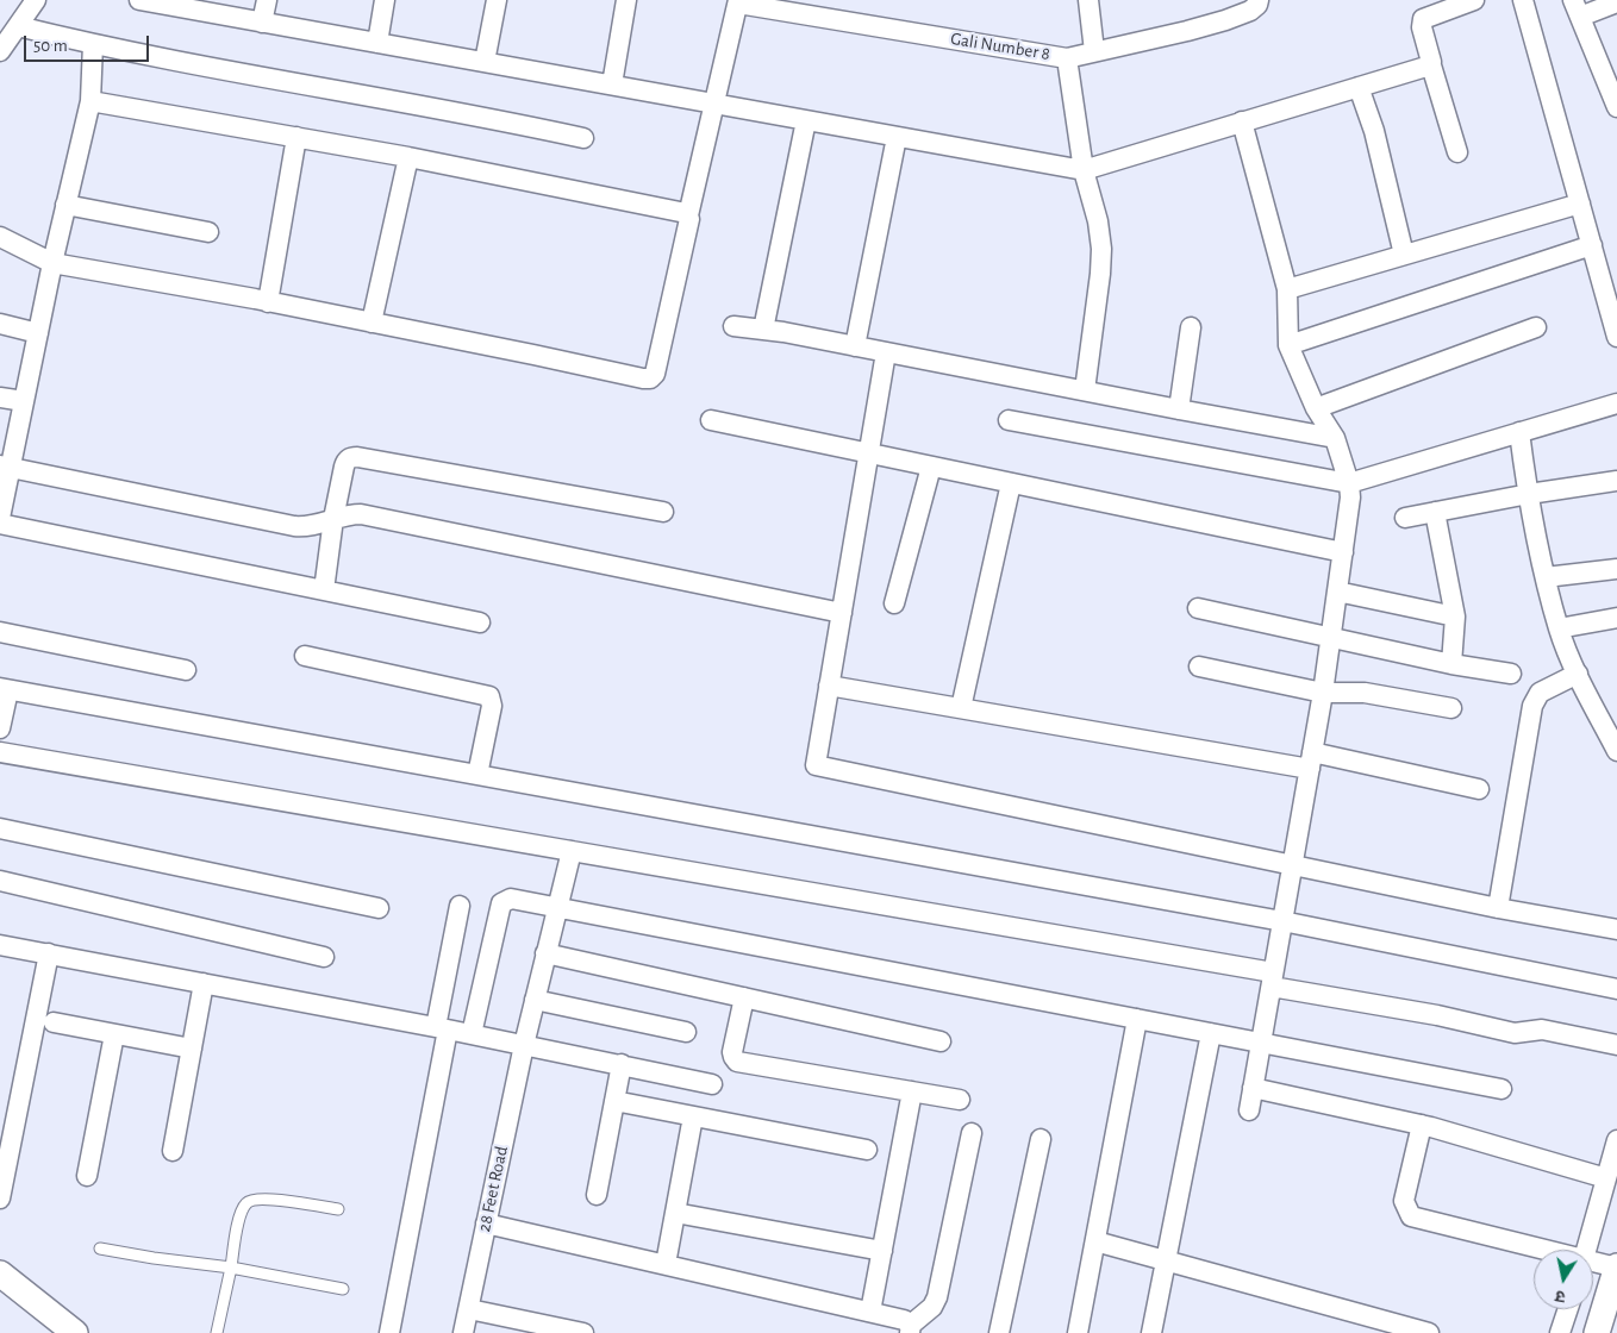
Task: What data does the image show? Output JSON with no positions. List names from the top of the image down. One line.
{"streets":{"street":["Gali Number 8","28 Feet Road"]},"scale_bar":"50 m","north":"bottom"}
